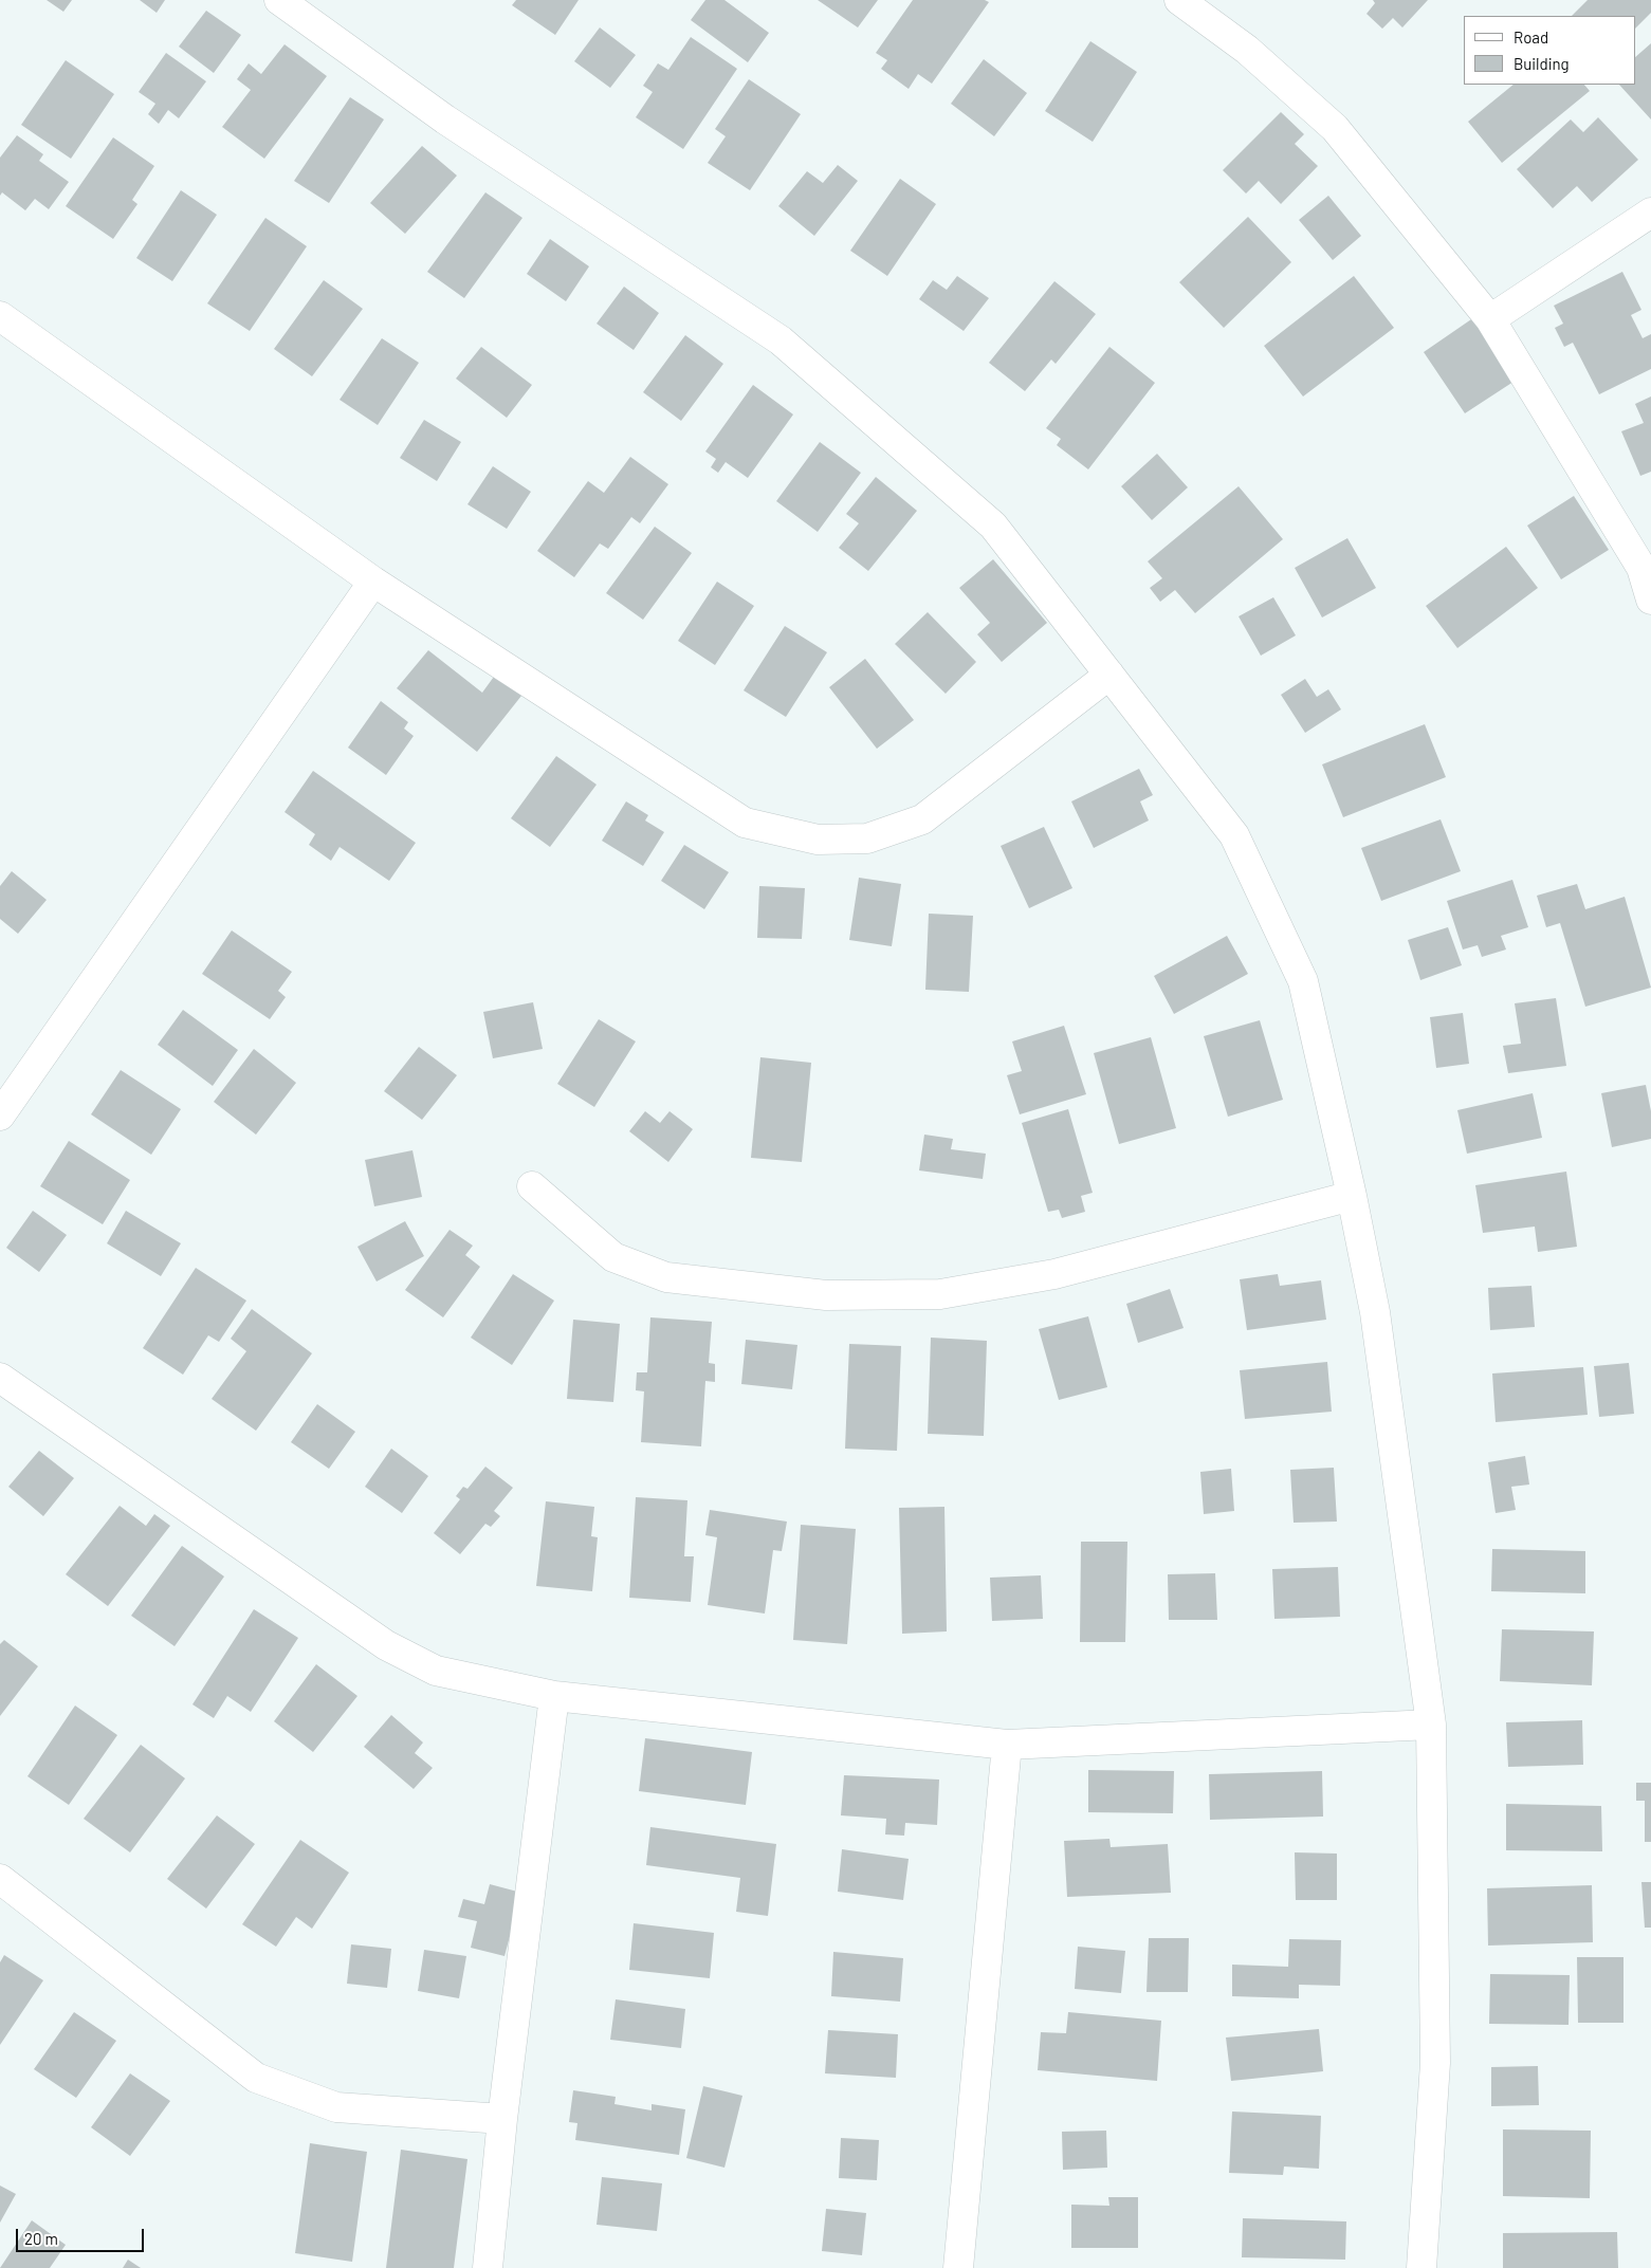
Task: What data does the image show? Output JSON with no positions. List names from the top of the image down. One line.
{"legend":["Road","Building"],"scale_bar":"20 m"}
